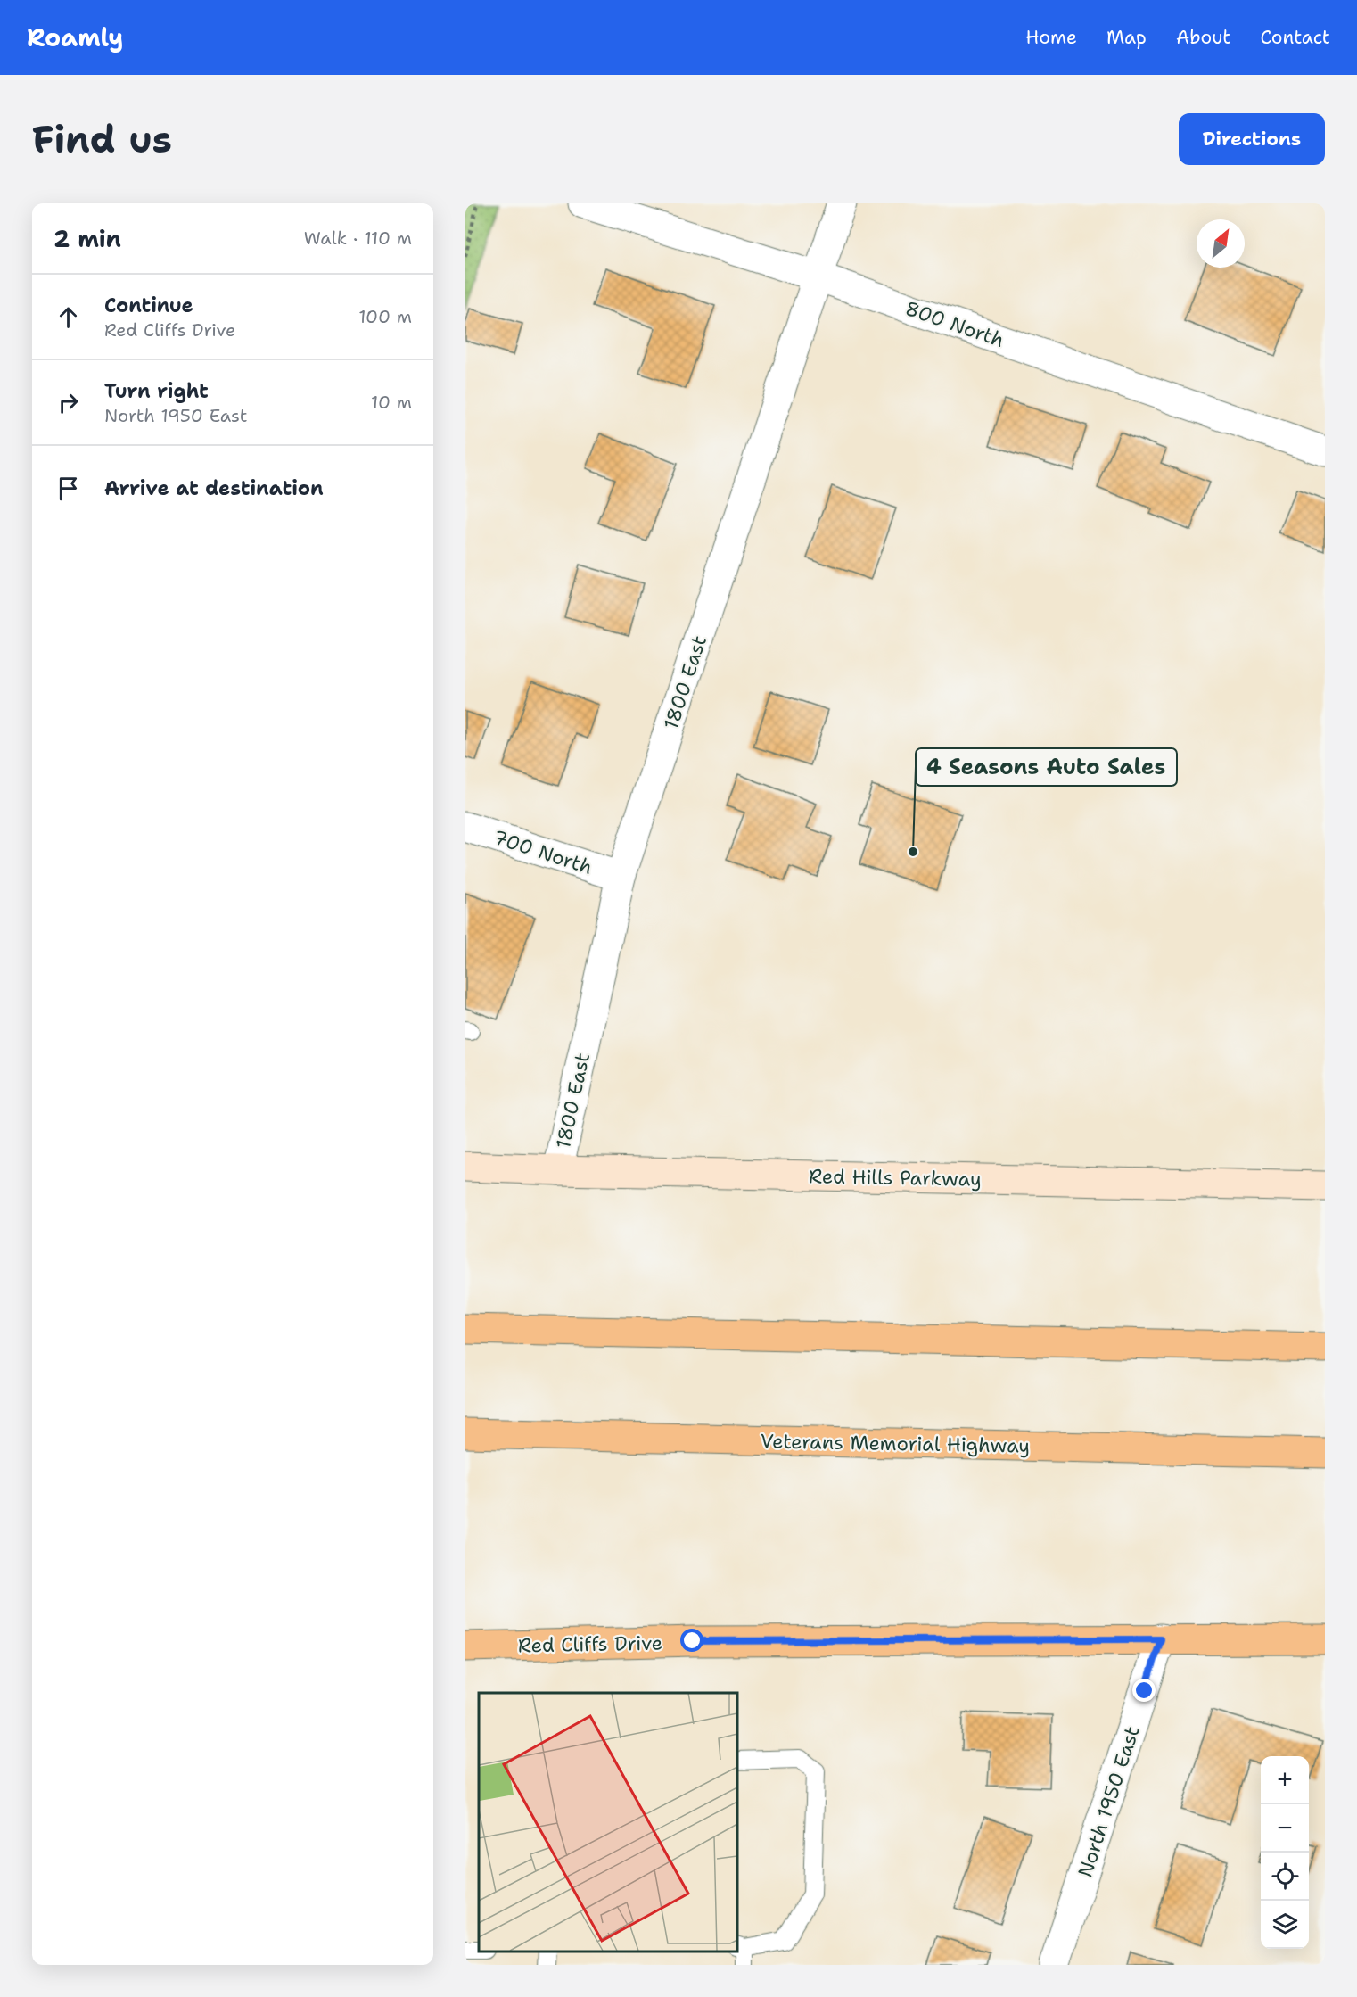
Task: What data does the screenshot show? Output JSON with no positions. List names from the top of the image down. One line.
{"streets":{"main road":["Red Hills Parkway","Veterans Memorial Highway","Red Cliffs Drive"],"street":["800 North","1800 East","700 North","North 1950 East"]},"crossings":[["800 North","1800 East"],["1800 East","700 North"],["1800 East","Red Hills Parkway"],["Red Cliffs Drive","North 1950 East"]],"places":["4 Seasons Auto Sales"],"north":"top right","page":{"header":"Roamly","nav":["Home","Map","About","Contact"],"buttons":"Directions","title":"Find us","heading":["2 min","Walk · 110 m"],"list":[["Continue","Red Cliffs Drive","100 m"],["Turn right","North 1950 East","10 m"],"Arrive at destination"],"map_buttons":["+","−"]}}
